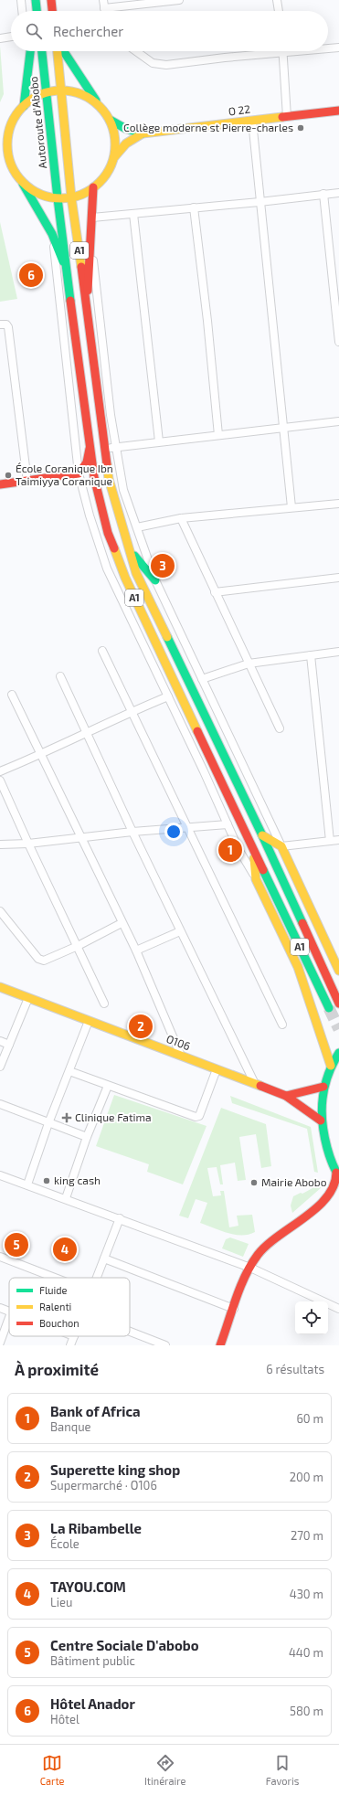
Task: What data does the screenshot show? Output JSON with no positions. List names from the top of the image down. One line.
{"streets":{"main road":["O 22","Autoroute d'Abobo","A1","O106"]},"crossings":[["Autoroute d'Abobo","A1"]],"places":{"other":["Collège moderne st Pierre-charles","École Coranique Ibn Taimiyya Coranique","king cash","Mairie Abobo"],"health":["Clinique Fatima"]},"legend":["Fluide","Ralenti","Bouchon"],"page":{"search":"Rechercher","pins":["6","3","1","2","5","4"],"heading":["À proximité","6 résultats"],"list":[{"mark":"1","name":"Bank of Africa","note":"Banque","value":"60 m"},{"mark":"2","name":"Superette king shop","note":"Supermarché · O106","value":"200 m"},{"mark":"3","name":"La Ribambelle","note":"École","value":"270 m"},{"mark":"4","name":"TAYOU.COM","note":"Lieu","value":"430 m"},{"mark":"5","name":"Centre Sociale D'abobo","note":"Bâtiment public","value":"440 m"},{"mark":"6","name":"Hôtel Anador","note":"Hôtel","value":"580 m"}],"nav":["Carte","Itinéraire","Favoris"]}}
